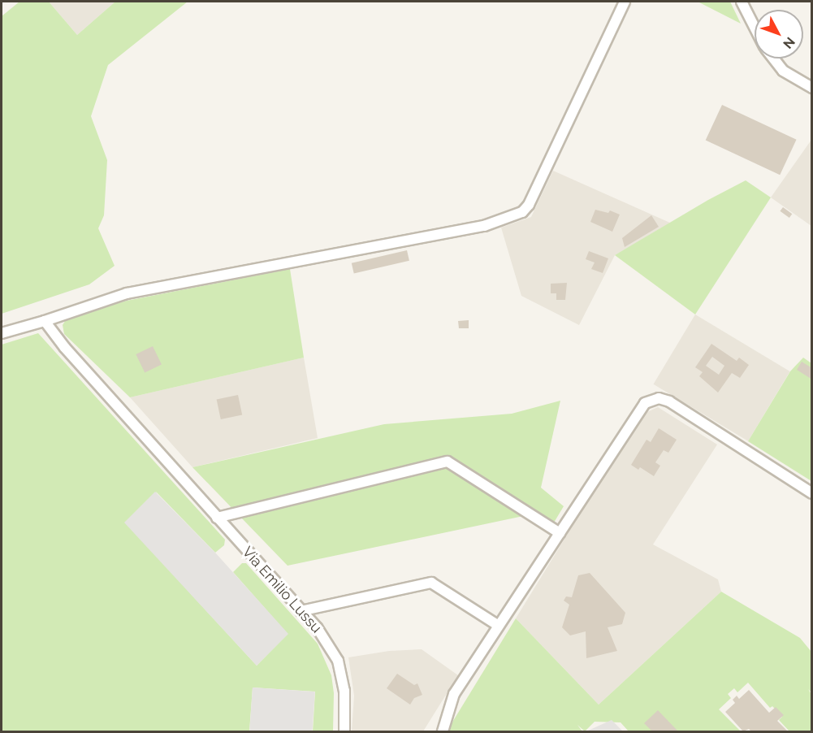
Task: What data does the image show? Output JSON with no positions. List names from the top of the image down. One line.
{"streets":{"street":["Via Emilio Lussu"]},"north":"bottom right"}
